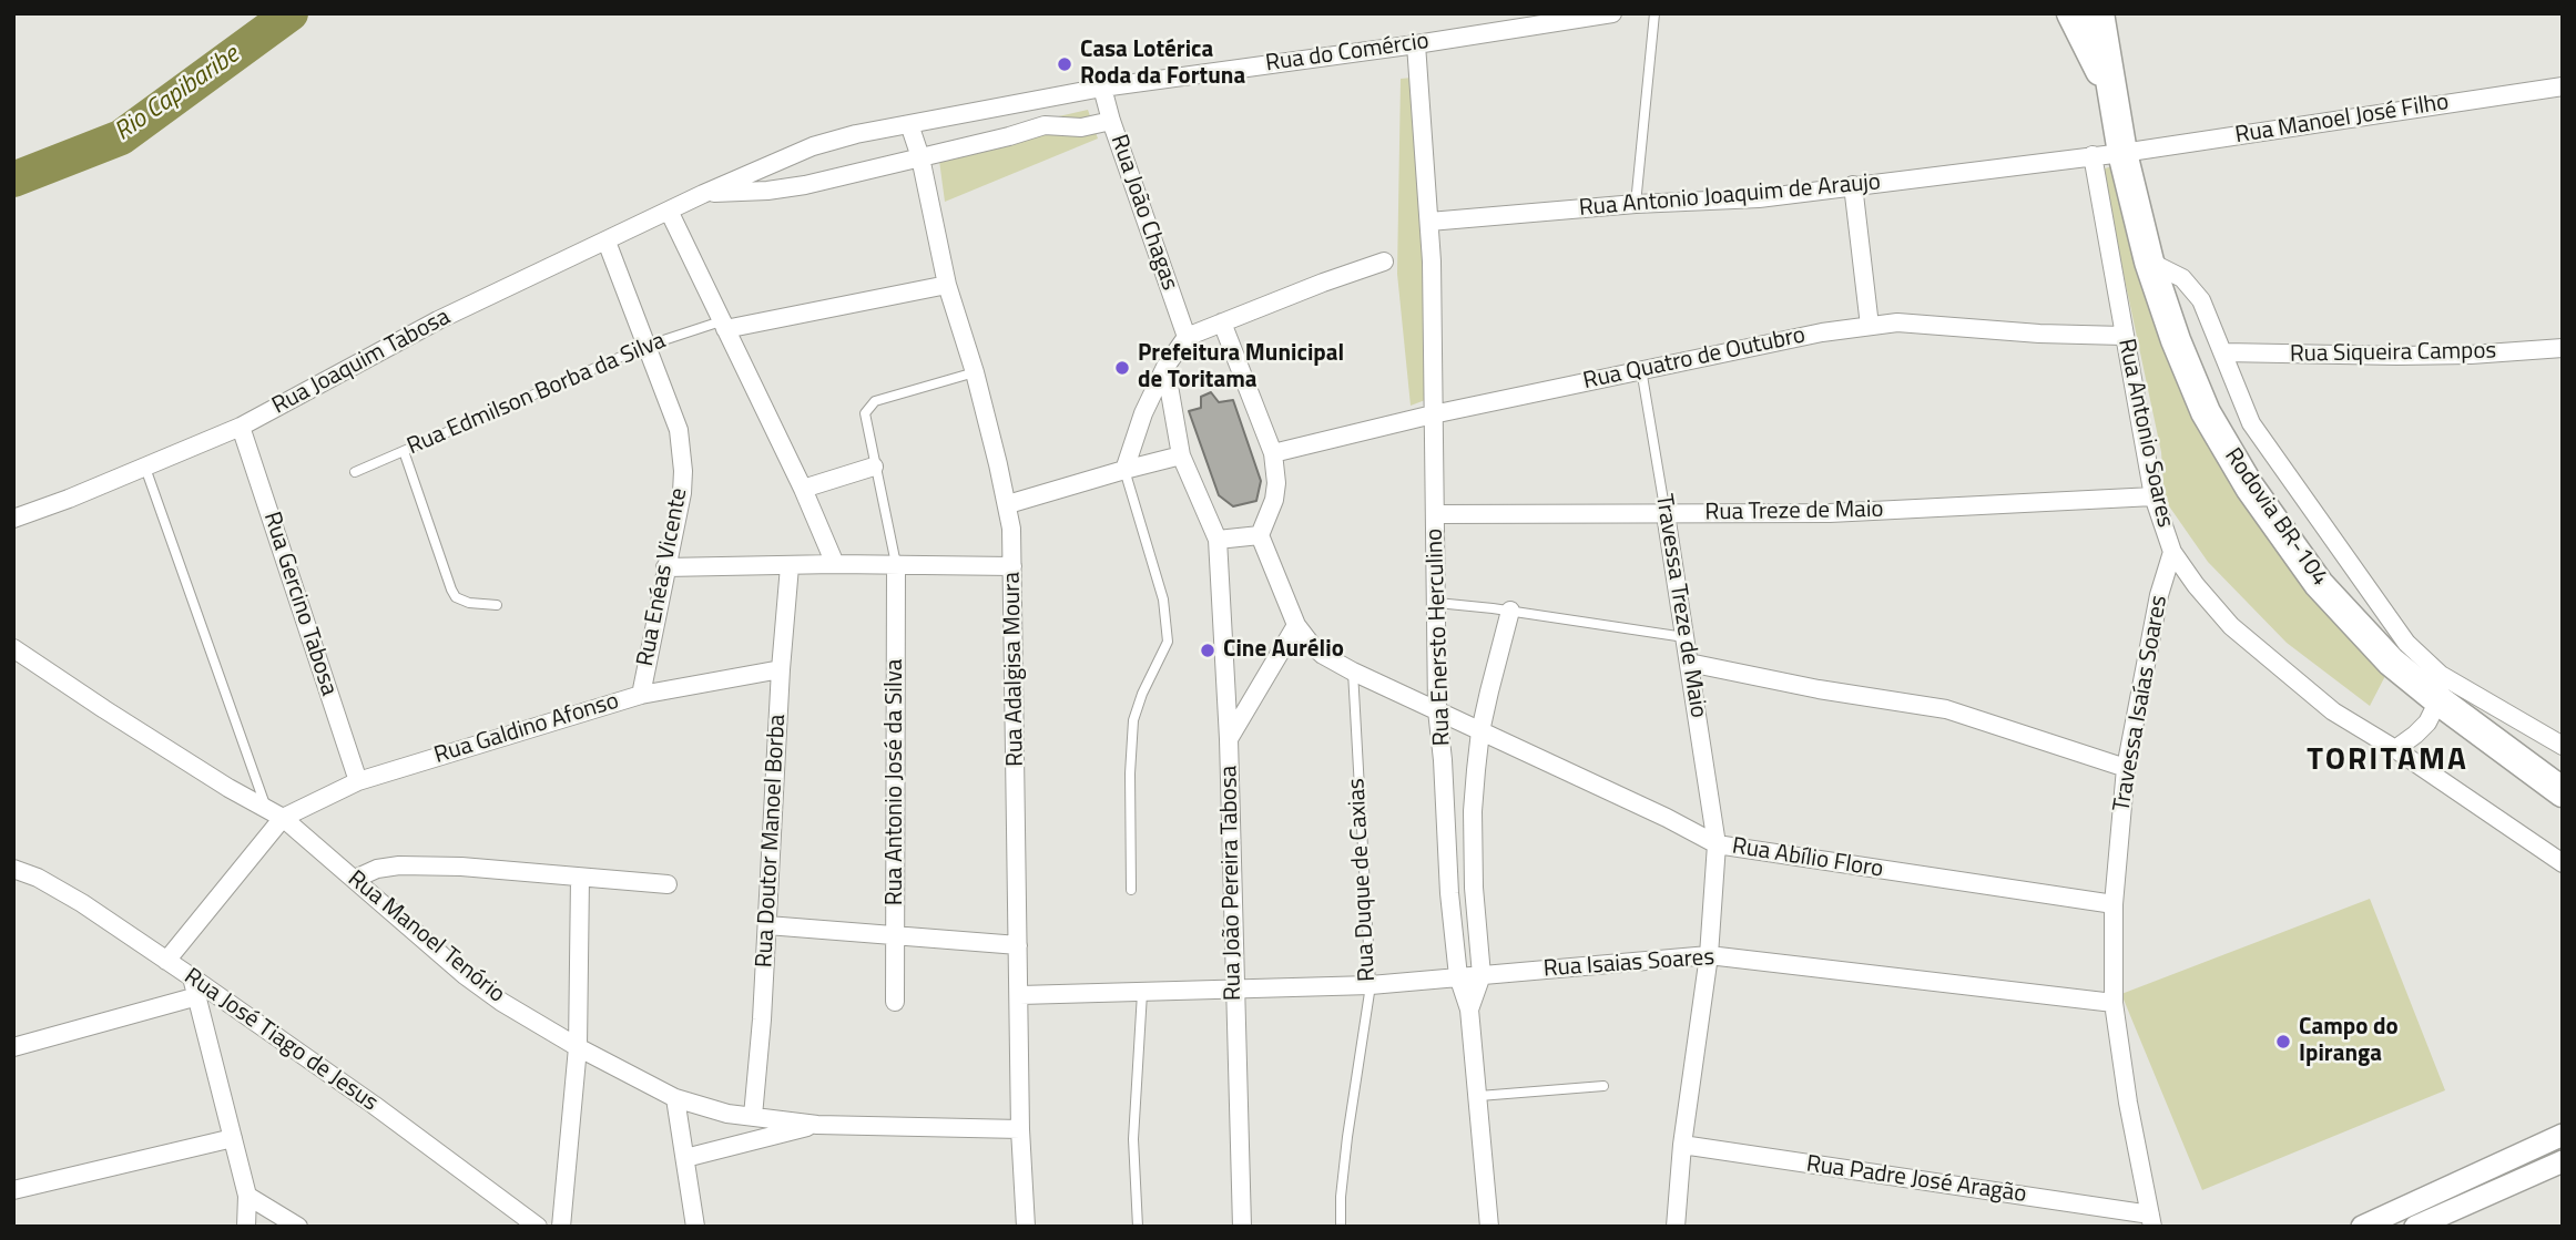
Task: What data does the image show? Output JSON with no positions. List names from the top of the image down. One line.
{"streets":{"highway":["Rodovia BR-104"],"street":["Rua do Comércio","Rua Manoel José Filho","Rua Antonio Joaquim de Araujo","Rua João Chagas","Rua Siqueira Campos","Rua Quatro de Outubro","Rua Joaquim Tabosa","Rua Antonio Soares","Rua Treze de Maio","Rua Enéas Vicente","Rua Gercino Tabosa","Travessa Treze de Maio","Rua Enersto Herculino","Rua Adalgisa Moura","Travessa Isaías Soares","Rua Galdino Afonso","Rua Antonio José da Silva","Rua Doutor Manoel Borba","Rua Abílio Floro","Rua João Pereira Tabosa","Rua Manoel Tenório","Rua Isaias Soares","Rua José Tiago de Jesus","Rua Padre José Aragão"],"lane":["Rua Edmilson Borba da Silva","Rua Duque de Caxias"]},"crossings":[["Rua do Comércio","Rua João Chagas"],["Rua do Comércio","Rua Joaquim Tabosa"],["Rua do Comércio","Rua Enersto Herculino"],["Rua do Comércio","Rua Adalgisa Moura"],["Rua Manoel José Filho","Rua Antonio Joaquim de Araujo"],["Rua Manoel José Filho","Rodovia BR-104"],["Rua Antonio Joaquim de Araujo","Rua Antonio Soares"],["Rua Antonio Joaquim de Araujo","Rodovia BR-104"],["Rua Antonio Joaquim de Araujo","Rua Enersto Herculino"],["Rua Quatro de Outubro","Rua Antonio Soares"],["Rua Quatro de Outubro","Travessa Treze de Maio"],["Rua Quatro de Outubro","Rua Enersto Herculino"],["Rua Joaquim Tabosa","Rua Enéas Vicente"],["Rua Joaquim Tabosa","Rua Gercino Tabosa"],["Rua Joaquim Tabosa","Rua Adalgisa Moura"],["Rua Edmilson Borba da Silva","Rua Enéas Vicente"],["Rua Antonio Soares","Rua Treze de Maio"],["Rua Antonio Soares","Travessa Isaías Soares"],["Rua Treze de Maio","Travessa Treze de Maio"],["Rua Treze de Maio","Rua Enersto Herculino"],["Rua Enéas Vicente","Rua Galdino Afonso"],["Rua Gercino Tabosa","Rua Galdino Afonso"],["Travessa Treze de Maio","Rua Abílio Floro"],["Travessa Treze de Maio","Rua Isaias Soares"],["Travessa Treze de Maio","Rua Padre José Aragão"],["Rua Enersto Herculino","Rua Abílio Floro"],["Rua Enersto Herculino","Rua Isaias Soares"],["Rua Adalgisa Moura","Rua Manoel Tenório"],["Rua Adalgisa Moura","Rua Isaias Soares"],["Travessa Isaías Soares","Rua Abílio Floro"],["Travessa Isaías Soares","Rua Isaias Soares"],["Travessa Isaías Soares","Rua Padre José Aragão"],["Rua Galdino Afonso","Rua Doutor Manoel Borba"],["Rua Galdino Afonso","Rua Manoel Tenório"],["Rua Doutor Manoel Borba","Rua Manoel Tenório"],["Rua Abílio Floro","Rua Duque de Caxias"],["Rua Duque de Caxias","Rua Isaias Soares"],["Rua João Pereira Tabosa","Rua Isaias Soares"]],"districts":["TORITAMA"],"water":["Rio Capibaribe"],"places":["Casa Lotérica Roda da Fortuna","Prefeitura Municipal de Toritama","Cine Aurélio","Campo do Ipiranga"]}
